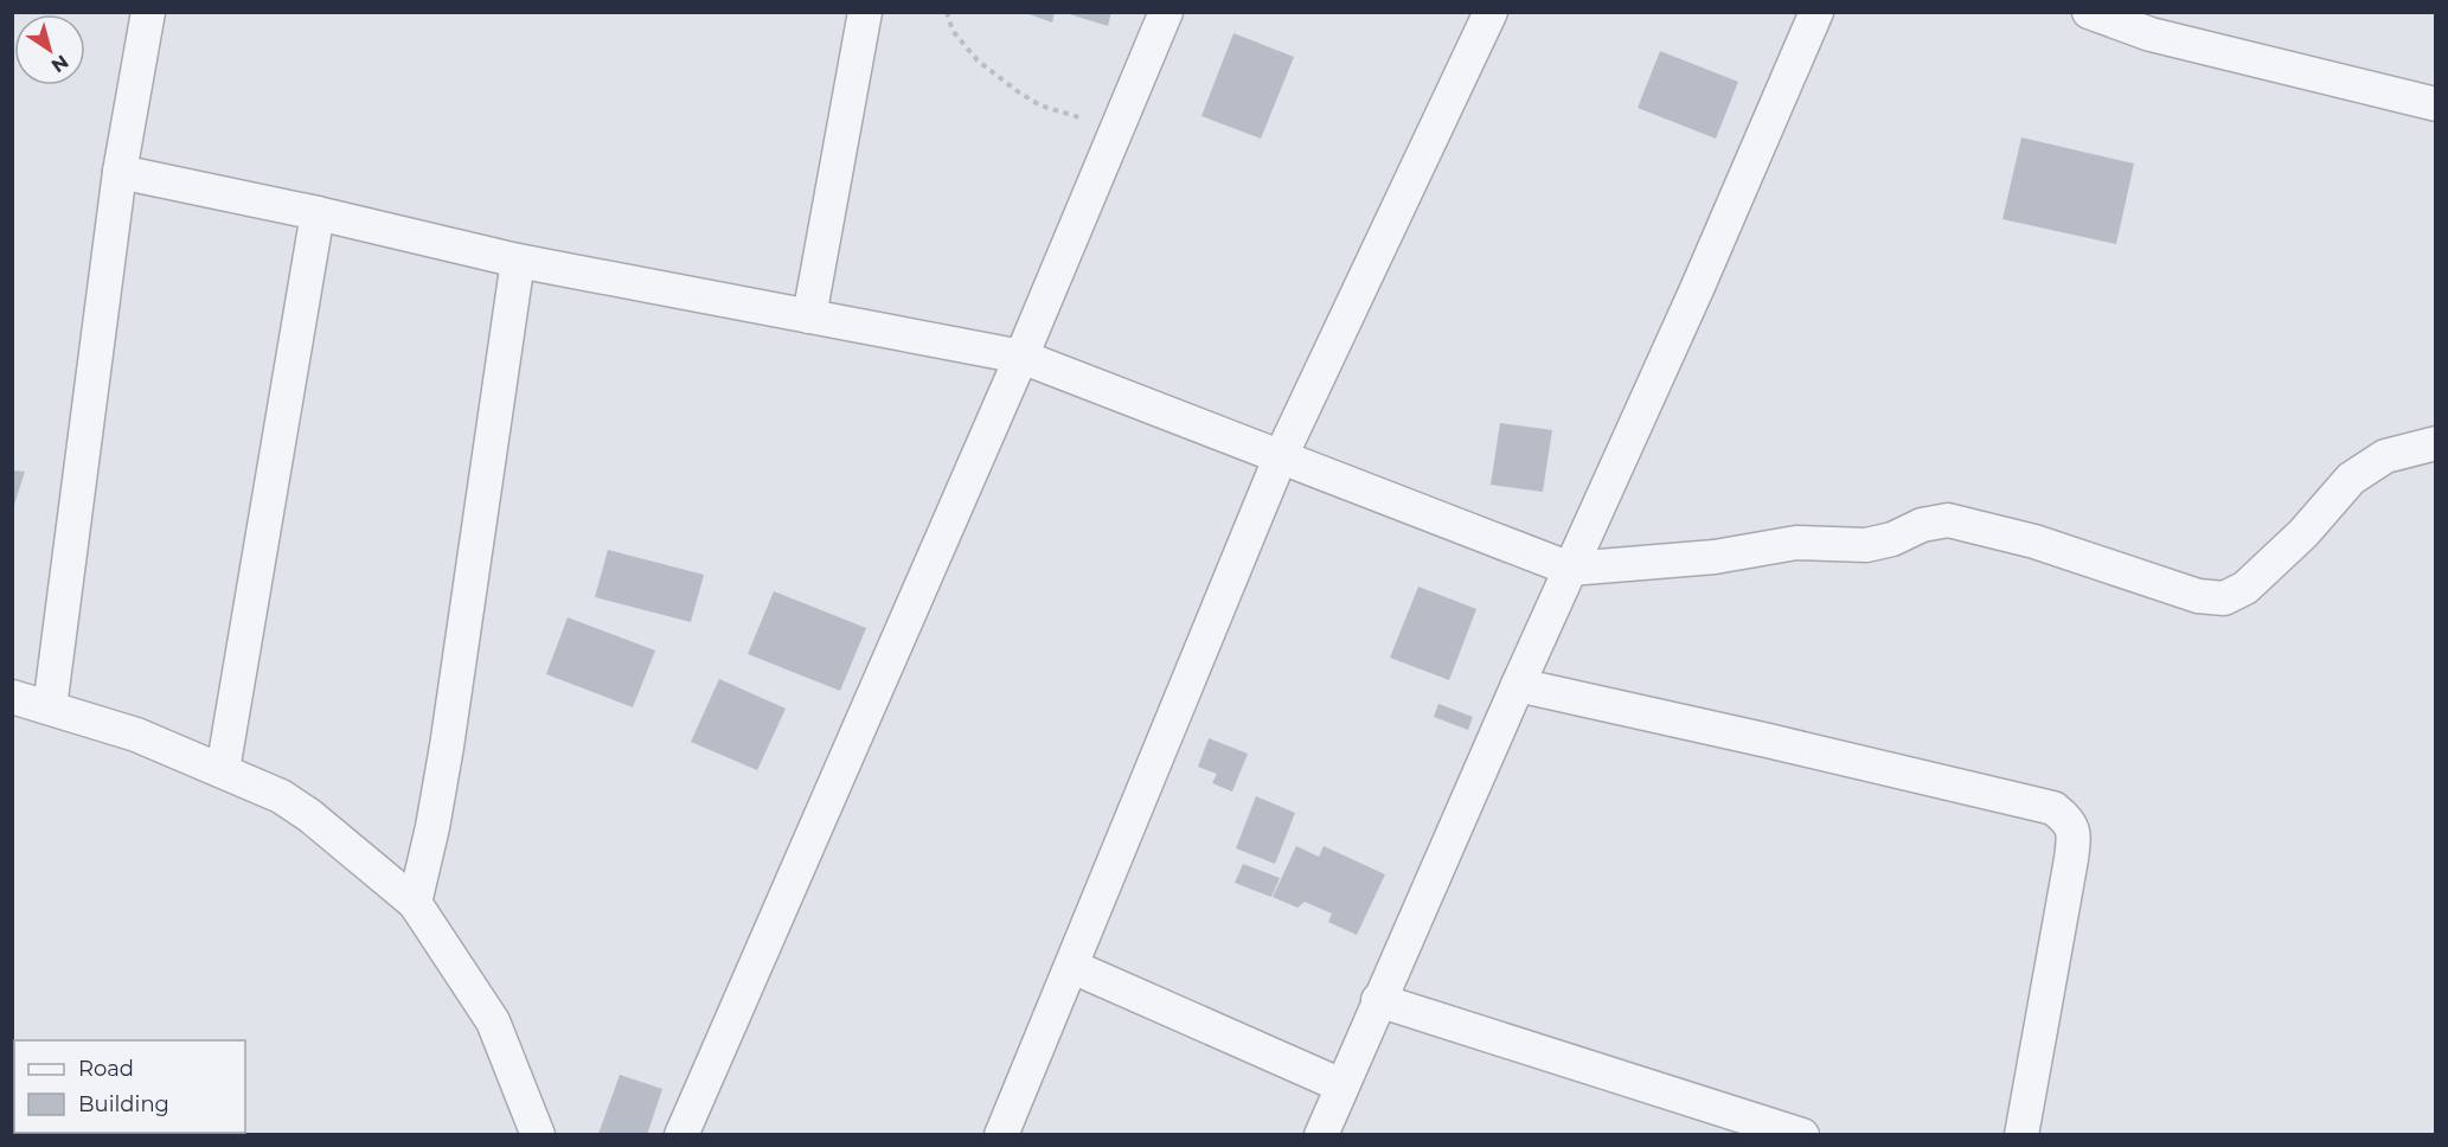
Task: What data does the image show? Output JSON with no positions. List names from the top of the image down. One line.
{"legend":["Road","Building"],"north":"bottom right"}
